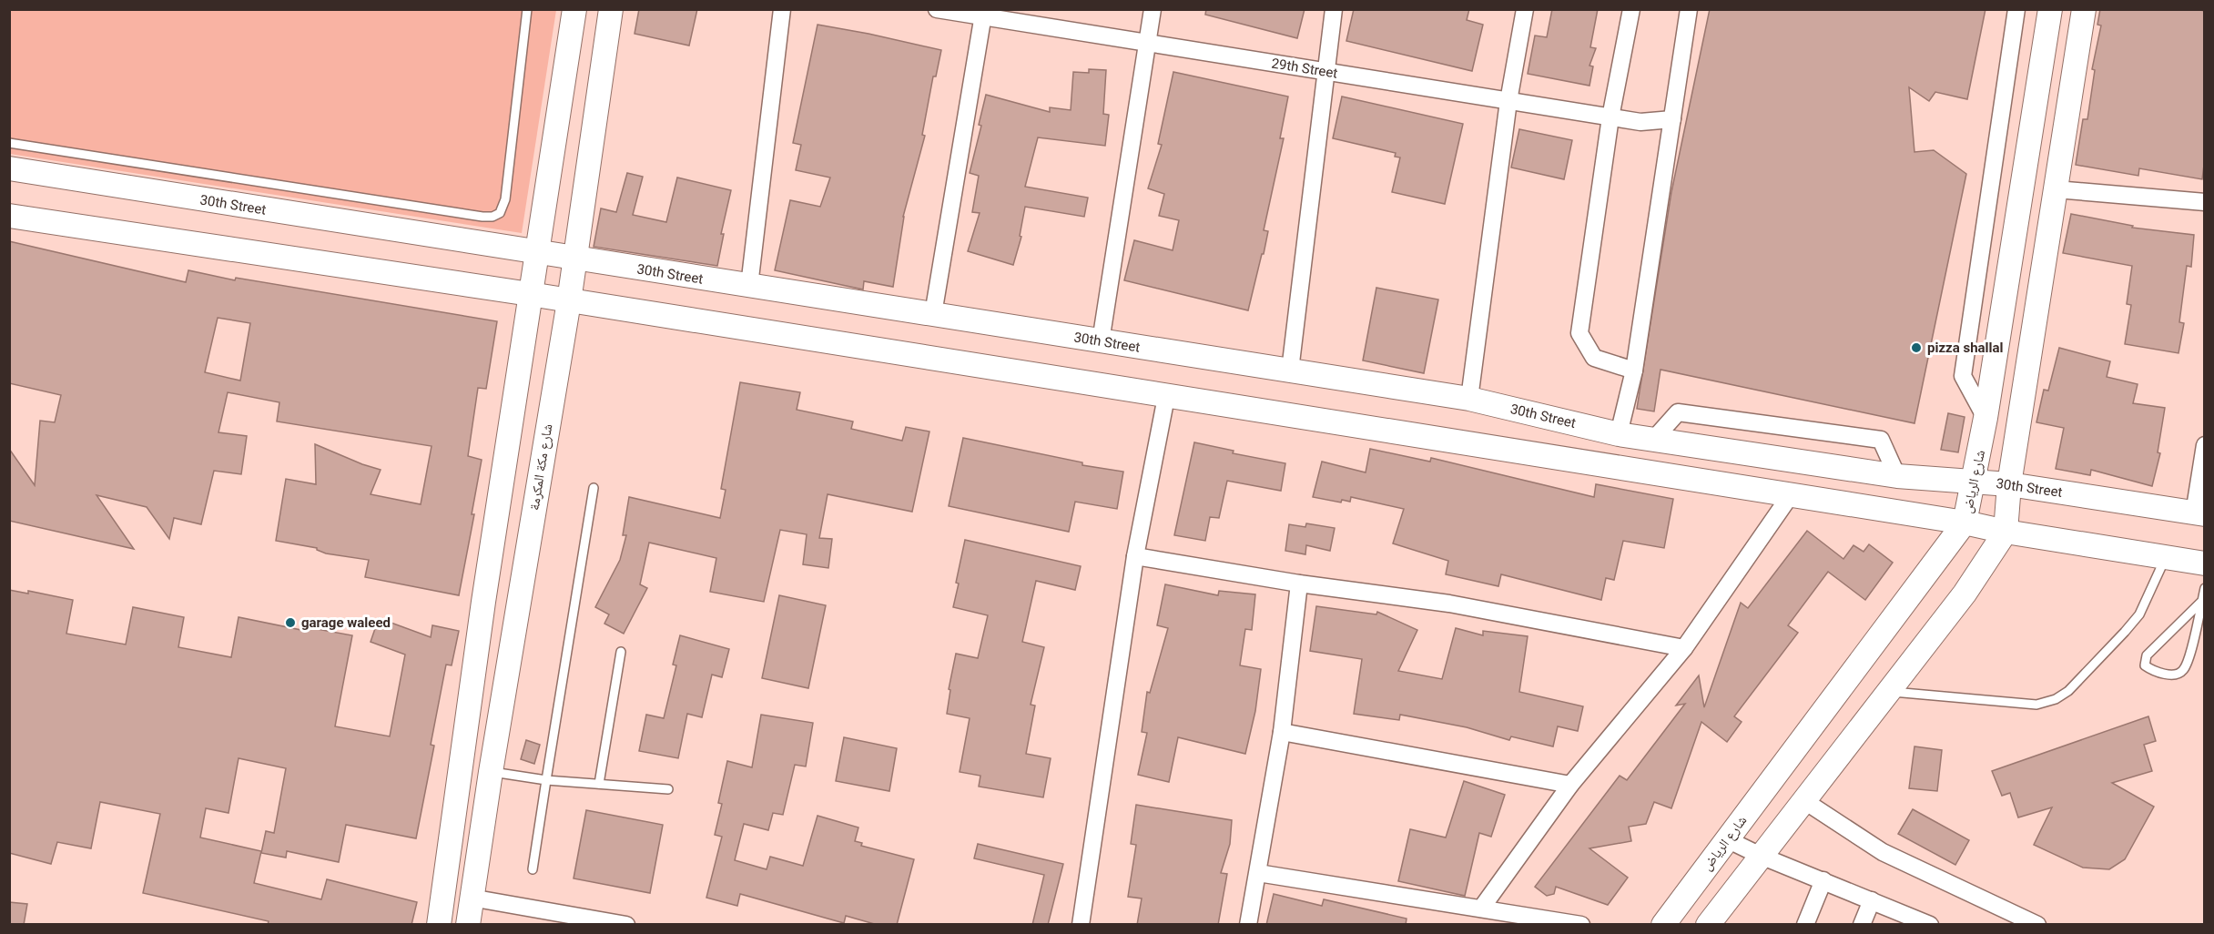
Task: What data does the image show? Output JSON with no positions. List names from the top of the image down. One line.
{"streets":{"street":["29th Street","30th Street","شارع مكة المكرمة","شارع الرياض"]},"crossings":[["30th Street","شارع مكة المكرمة"],["30th Street","شارع الرياض"]],"places":["pizza shallal","garage waleed"]}
